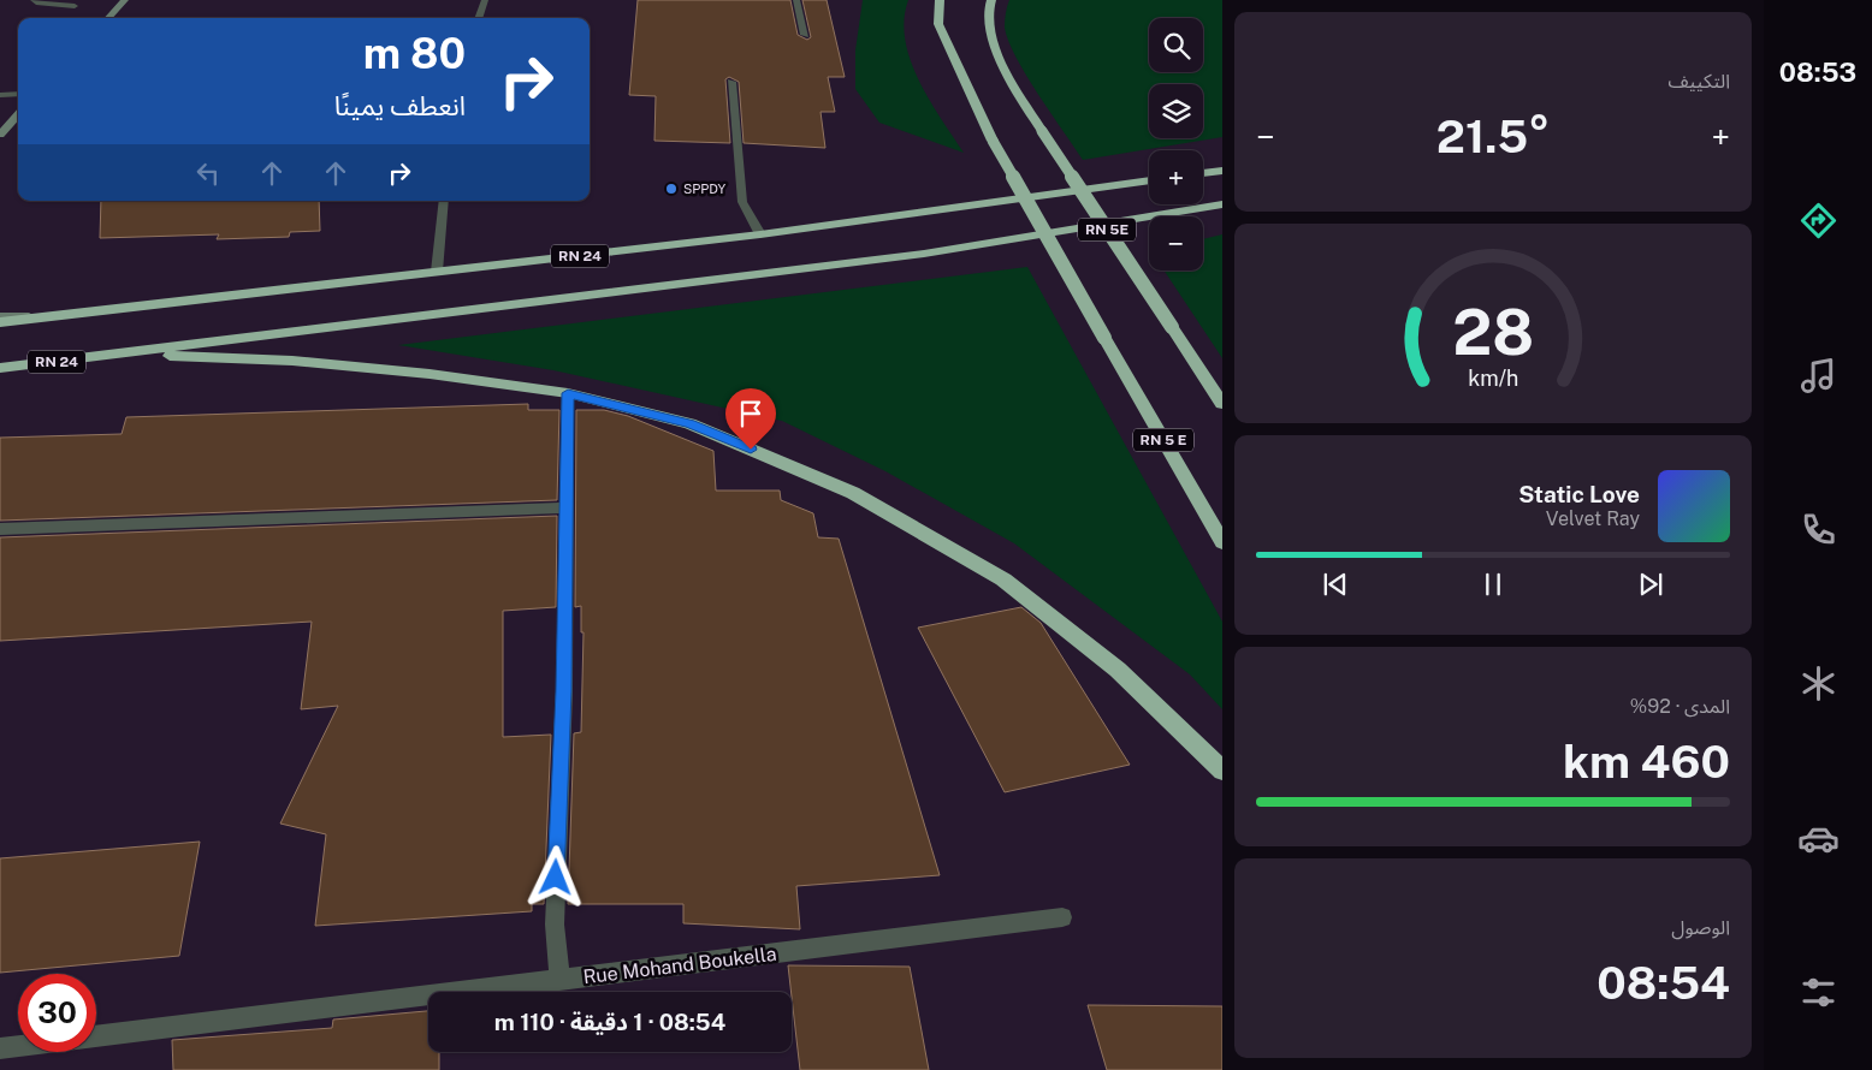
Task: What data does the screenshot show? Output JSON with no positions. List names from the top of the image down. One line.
{"streets":{"highway":["RN 5E","RN 24","RN 5 E"],"street":["Rue Mohand Boukella"]},"places":["SPPDY"],"page":{"tabs":"08:53","tile":["التكييف",["المدى · 92%","460 km"],["الوصول","08:54"]],"map_buttons":["+","−"],"turn":["80 m","انعطف يمينًا"],"heat":["−","21.5°","+"],"song":["Static Love","Velvet Ray"],"limit":"30","trip":"08:54 · 1 دقيقة · 110 m","gauge":["28","km/h"]}}
